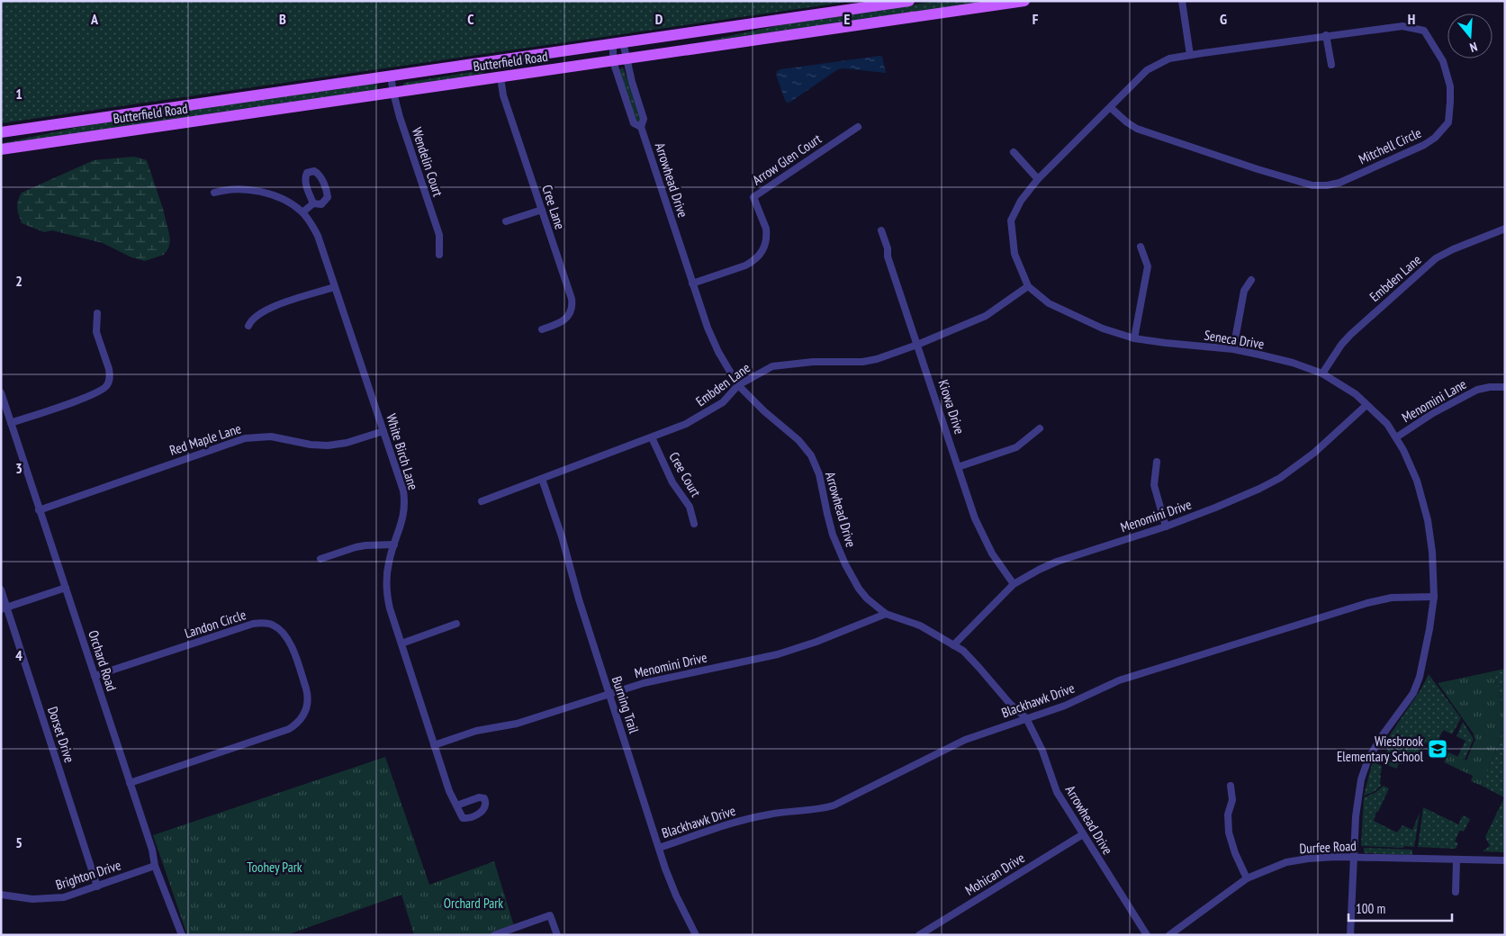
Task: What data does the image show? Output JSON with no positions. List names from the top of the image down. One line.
{"streets":{"main road":["Butterfield Road"],"street":["Mitchell Circle","Arrow Glen Court","Wendelin Court","Arrowhead Drive","Cree Lane","Embden Lane","Seneca Drive","Menomini Lane","Kiowa Drive","Red Maple Lane","White Birch Lane","Cree Court","Menomini Drive","Landon Circle","Orchard Road","Blackhawk Drive","Burning Trail","Dorset Drive","Durfee Road","Mohican Drive","Brighton Drive"]},"crossings":[["Butterfield Road","Wendelin Court"],["Butterfield Road","Arrowhead Drive"],["Butterfield Road","Cree Lane"],["Mitchell Circle","Seneca Drive"],["Arrow Glen Court","Arrowhead Drive"],["Arrowhead Drive","Embden Lane"],["Arrowhead Drive","Menomini Drive"],["Arrowhead Drive","Blackhawk Drive"],["Arrowhead Drive","Mohican Drive"],["Embden Lane","Seneca Drive"],["Embden Lane","Kiowa Drive"],["Embden Lane","Cree Court"],["Embden Lane","Burning Trail"],["Seneca Drive","Menomini Lane"],["Seneca Drive","Menomini Drive"],["Seneca Drive","Blackhawk Drive"],["Seneca Drive","Durfee Road"],["Kiowa Drive","Menomini Drive"],["Red Maple Lane","White Birch Lane"],["Red Maple Lane","Orchard Road"],["White Birch Lane","Menomini Drive"],["Menomini Drive","Burning Trail"],["Landon Circle","Orchard Road"],["Orchard Road","Brighton Drive"],["Blackhawk Drive","Burning Trail"],["Dorset Drive","Brighton Drive"]],"parks":["Toohey Park","Orchard Park"],"places":{"school or university":["Wiesbrook Elementary School"]},"scale_bar":"100 m","north":"bottom","grid":{"columns":["A","B","C","D","E","F","G","H"],"rows":["1","2","3","4","5"]}}
